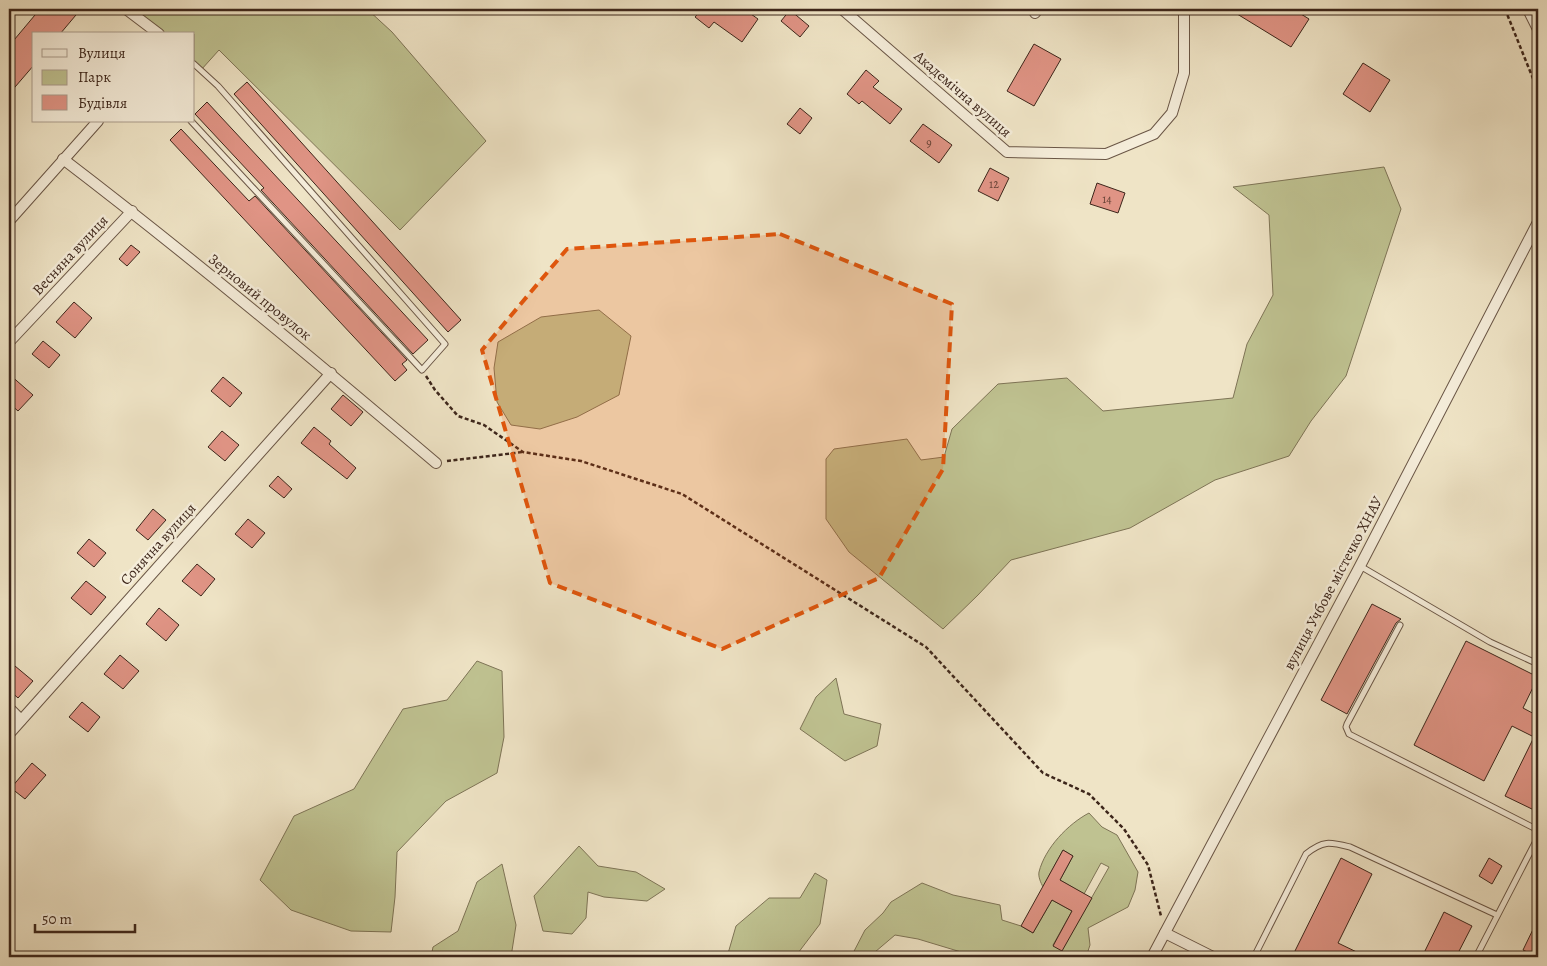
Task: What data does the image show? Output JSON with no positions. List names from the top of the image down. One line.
{"streets":{"street":["Академічна вулиця","Весняна вулиця","Зерновий провулок","Сонячна вулиця","вулиця Учбове містечко ХНАУ"]},"crossings":[["Весняна вулиця","Зерновий провулок"],["Зерновий провулок","Сонячна вулиця"]],"house_numbers":["9","12","14"],"legend":["Вулиця","Парк","Будівля"],"scale_bar":"50 m"}
